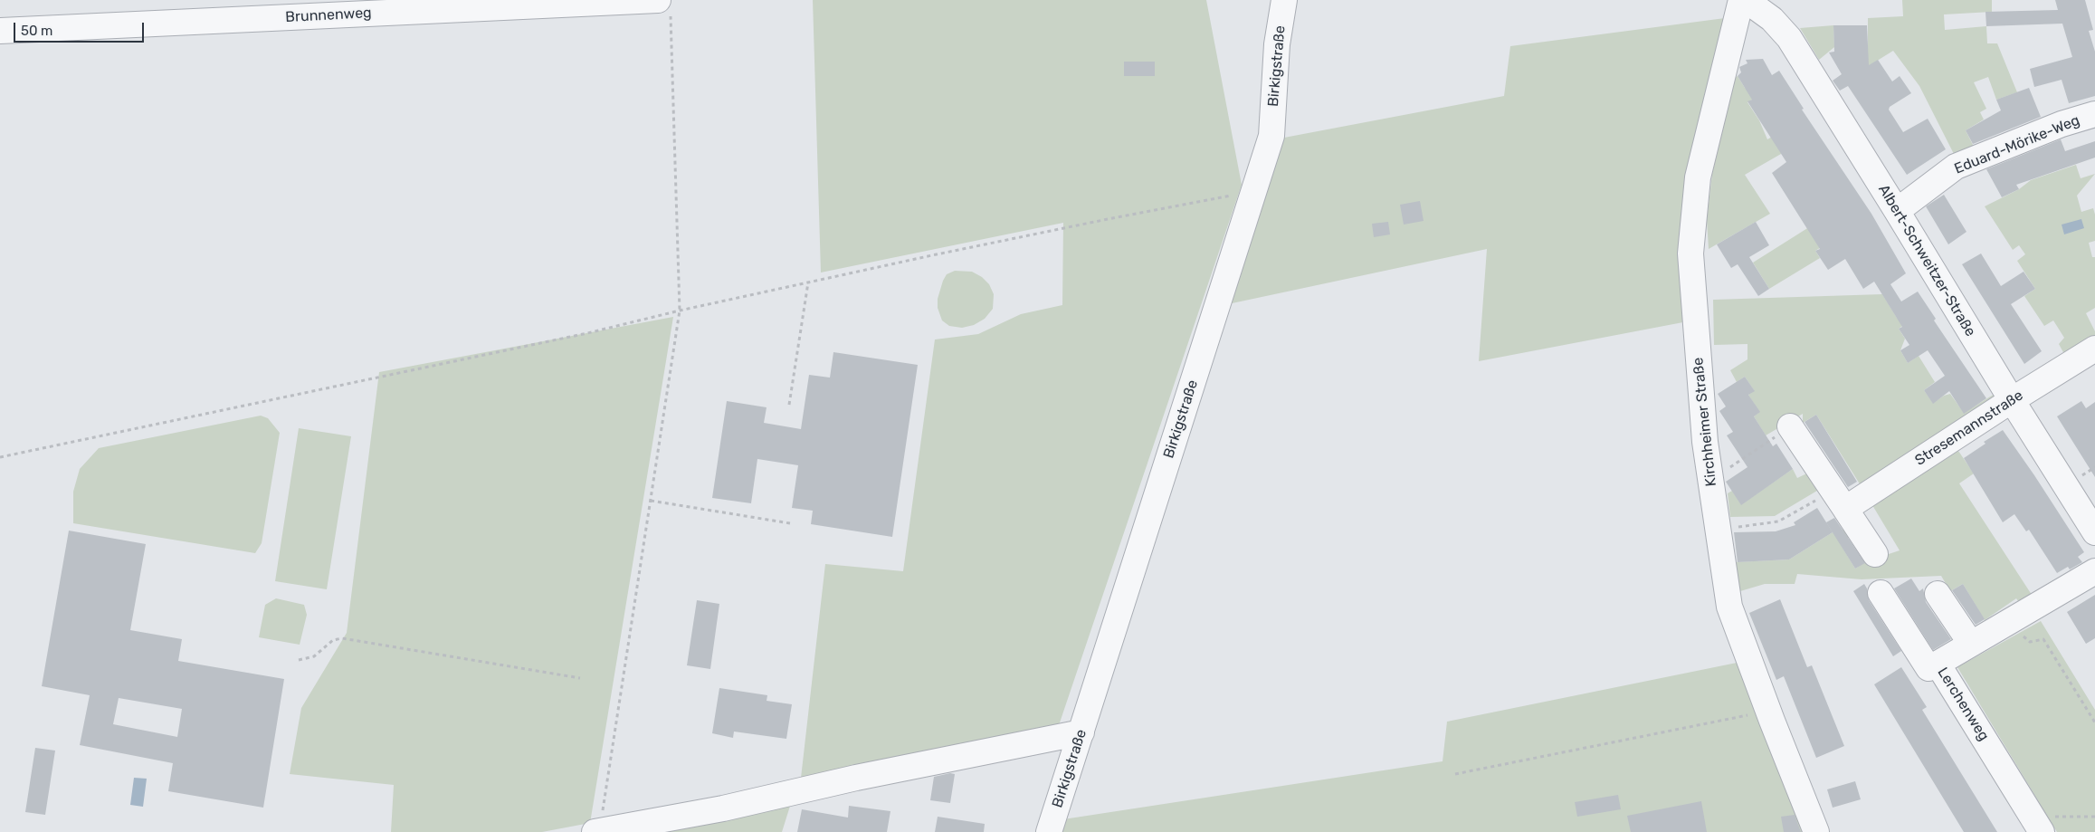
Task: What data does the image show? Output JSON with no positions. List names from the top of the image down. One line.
{"streets":{"street":["Brunnenweg","Birkigstraße","Eduard-Mörike-Weg","Albert-Schweitzer-Straße","Kirchheimer Straße","Stresemannstraße","Lerchenweg"]},"crossings":[["Eduard-Mörike-Weg","Albert-Schweitzer-Straße"],["Albert-Schweitzer-Straße","Stresemannstraße"]],"scale_bar":"50 m"}
